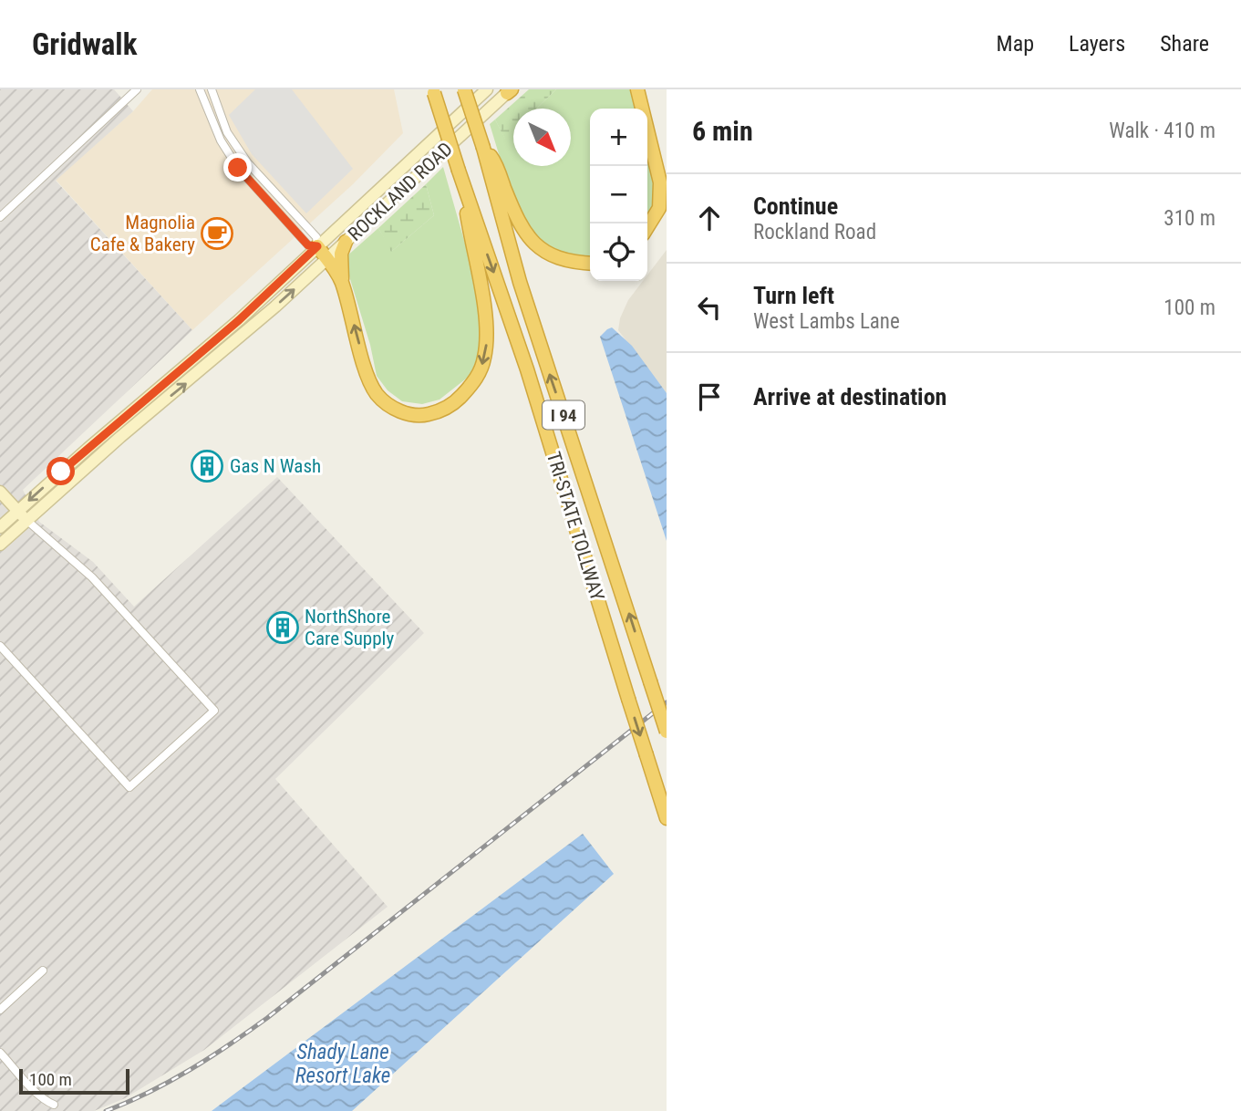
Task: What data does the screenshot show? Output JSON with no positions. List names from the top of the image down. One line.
{"streets":{"highway":["I 94","TRI-STATE TOLLWAY"],"main road":["ROCKLAND ROAD"]},"water":["Shady Lane Resort Lake"],"places":{"cafe":["Magnolia Cafe & Bakery"],"building":["Gas N Wash","NorthShore Care Supply"]},"scale_bar":"100 m","north":"bottom right","page":{"header":"Gridwalk","nav":["Map","Layers","Share"],"heading":["6 min","Walk · 410 m"],"map_buttons":["+","−"],"list":[["Continue","Rockland Road","310 m"],["Turn left","West Lambs Lane","100 m"],"Arrive at destination"],"scale":"100 m"}}
